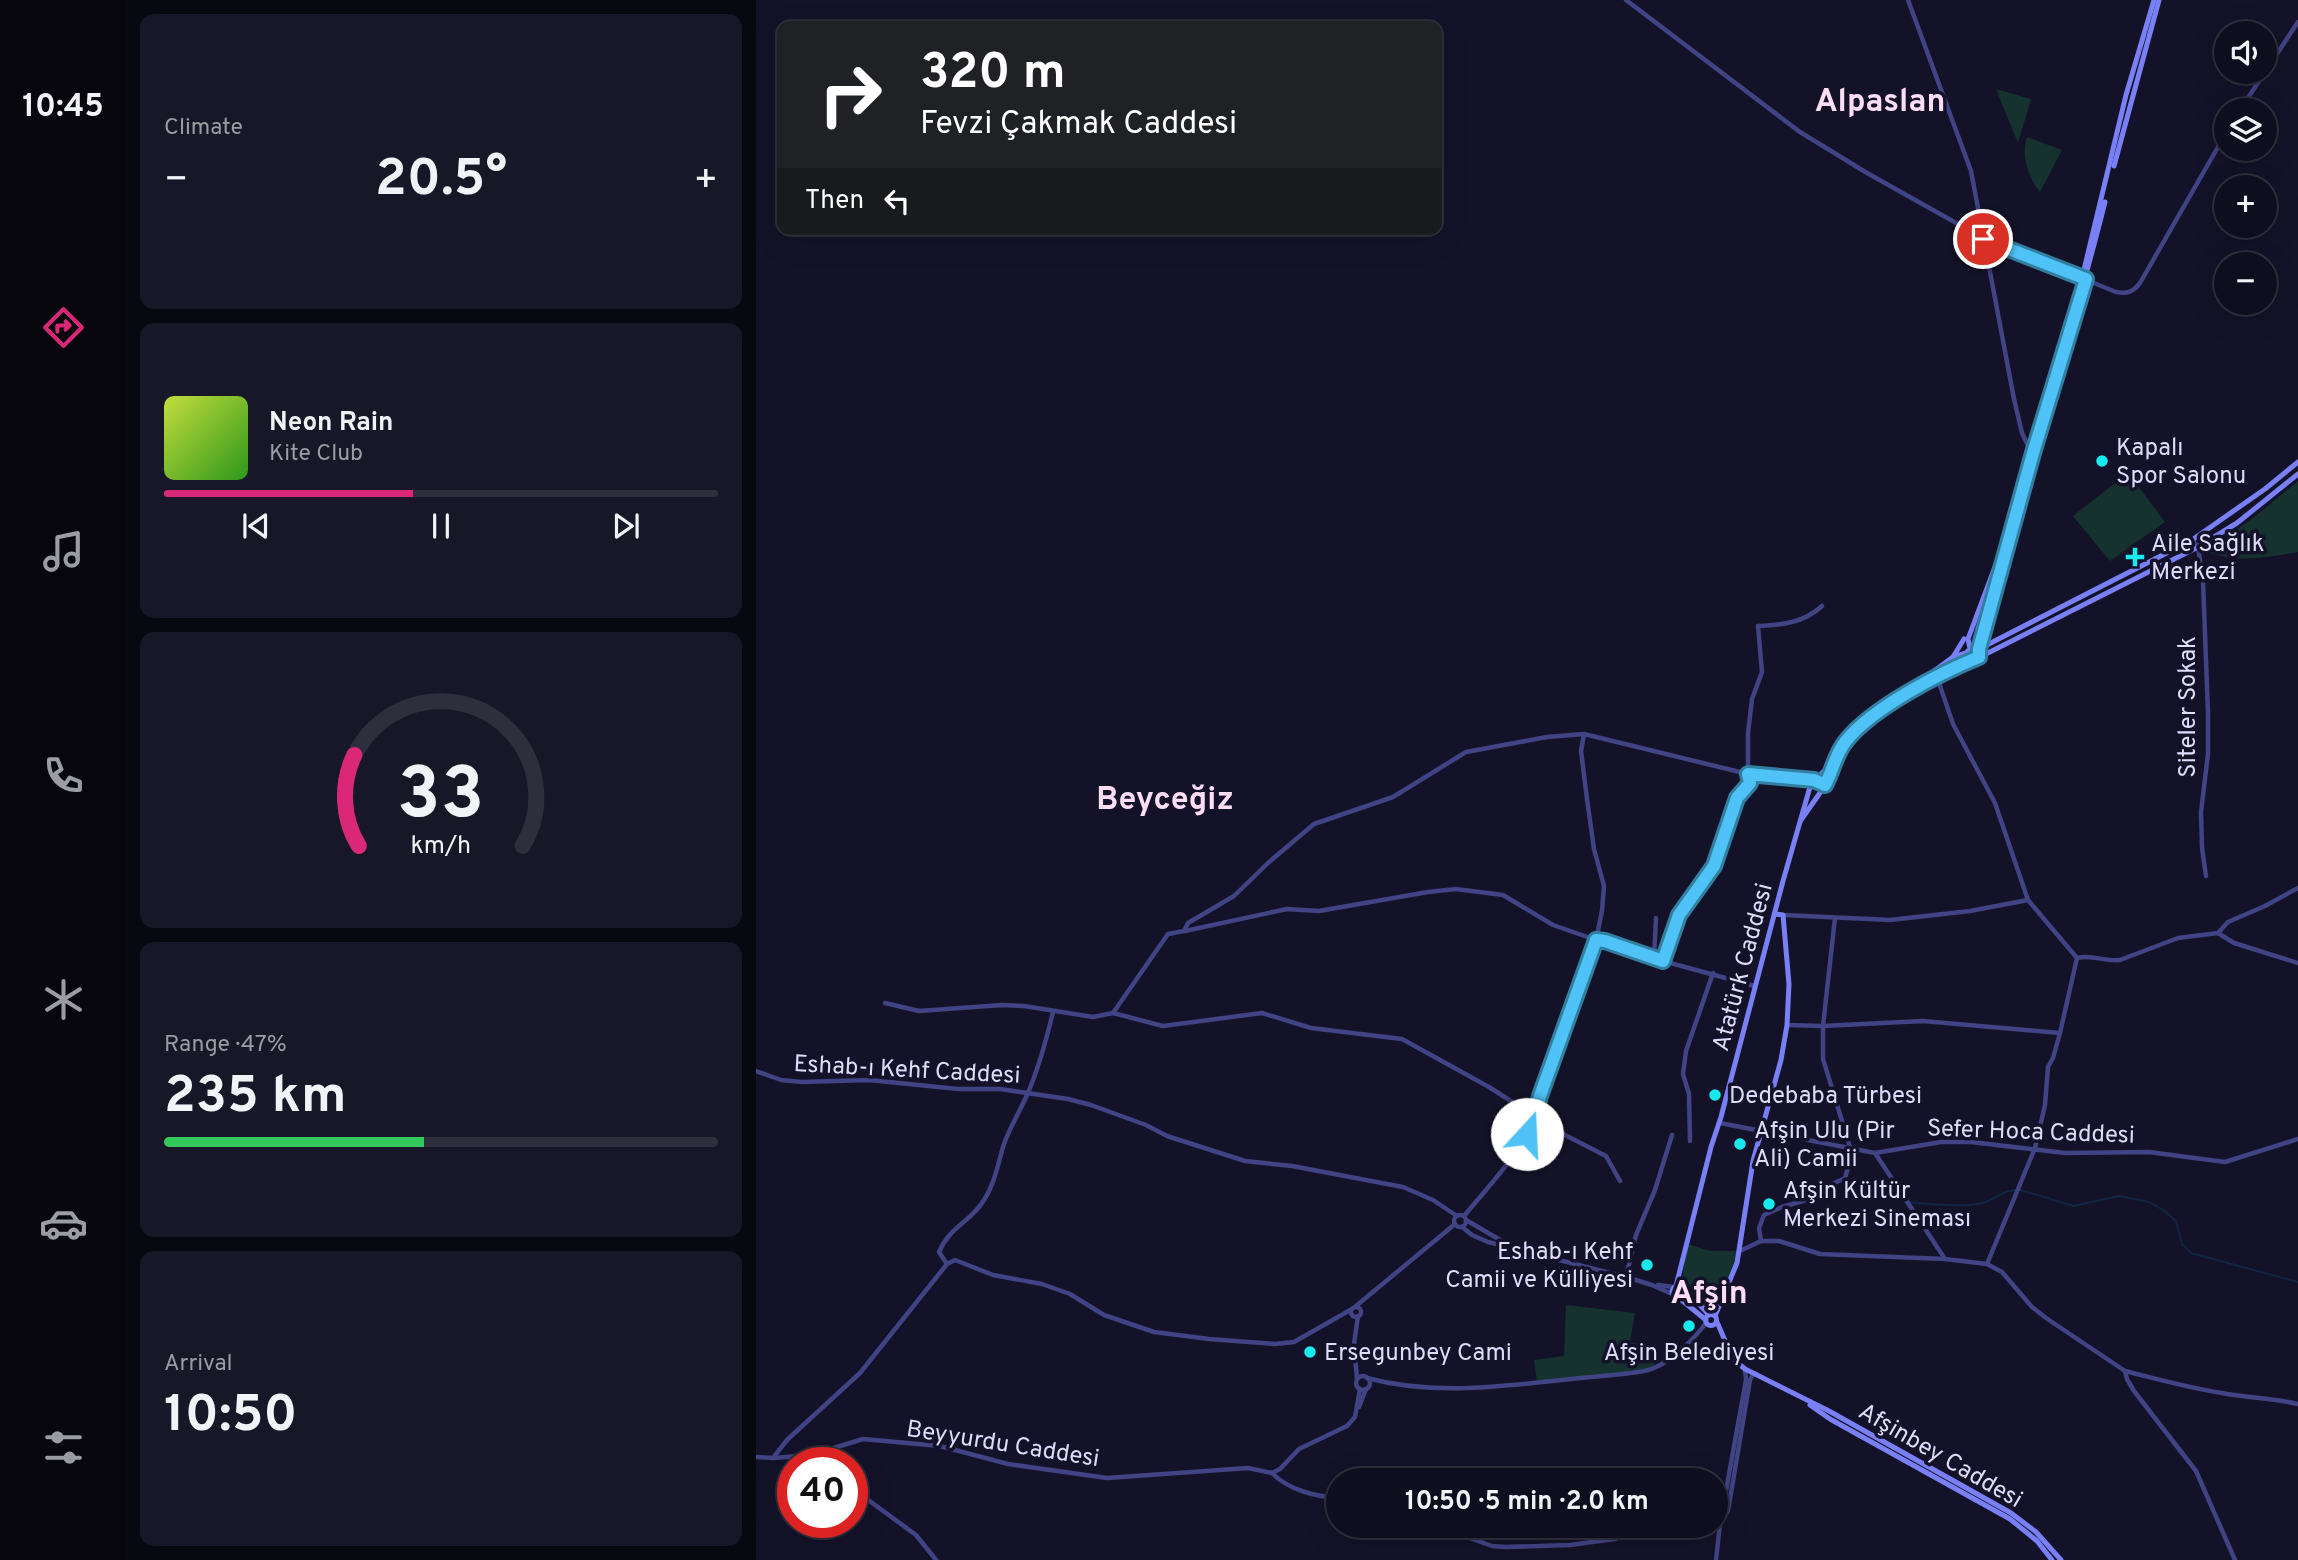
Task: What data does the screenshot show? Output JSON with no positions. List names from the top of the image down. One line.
{"streets":{"main road":["Atatürk Caddesi","Afşinbey Caddesi"],"street":["Siteler Sokak","Eshab-ı Kehf Caddesi","Sefer Hoca Caddesi","Beyyurdu Caddesi"]},"crossings":[["Atatürk Caddesi","Sefer Hoca Caddesi"]],"districts":["Alpaslan","Beyceğiz","Afşin"],"places":{"other":["Kapalı Spor Salonu","Dedebaba Türbesi","Afşin Ulu (Pir Ali) Camii","Afşin Kültür Merkezi Sineması","Eshab-ı Kehf Camii ve Külliyesi","Afşin Belediyesi","Ersegunbey Cami"],"health":["Aile Sağlık Merkezi"]},"page":{"tabs":"10:45","tile":["Climate",["Range · 47%","235 km"],["Arrival","10:50"]],"map_buttons":["+","−"],"turn":["320 m","Fevzi Çakmak Caddesi"],"heat":["−","20.5°","+"],"then":"Then","song":["Neon Rain","Kite Club"],"limit":"40","trip":"10:50 · 5 min · 2.0 km","gauge":["33","km/h"]}}
